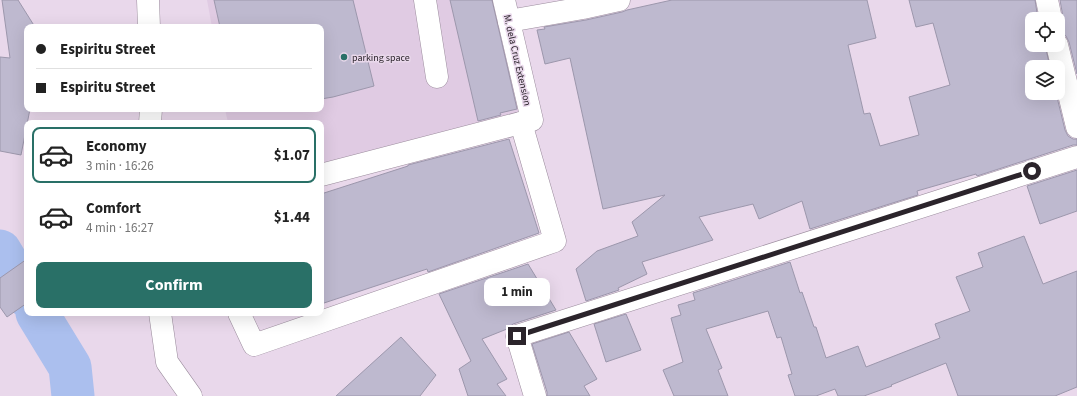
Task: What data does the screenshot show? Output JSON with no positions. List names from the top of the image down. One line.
{"streets":{"street":["M. dela Cruz Extension"]},"places":["parking space"],"page":{"banner":["Espiritu Street","Espiritu Street"],"list":[{"name":"Economy","note":"3 min · 16:26","value":"$1.07"},{"name":"Comfort","note":"4 min · 16:27","value":"$1.44"}],"buttons":"Confirm","bubble":"1 min"}}
